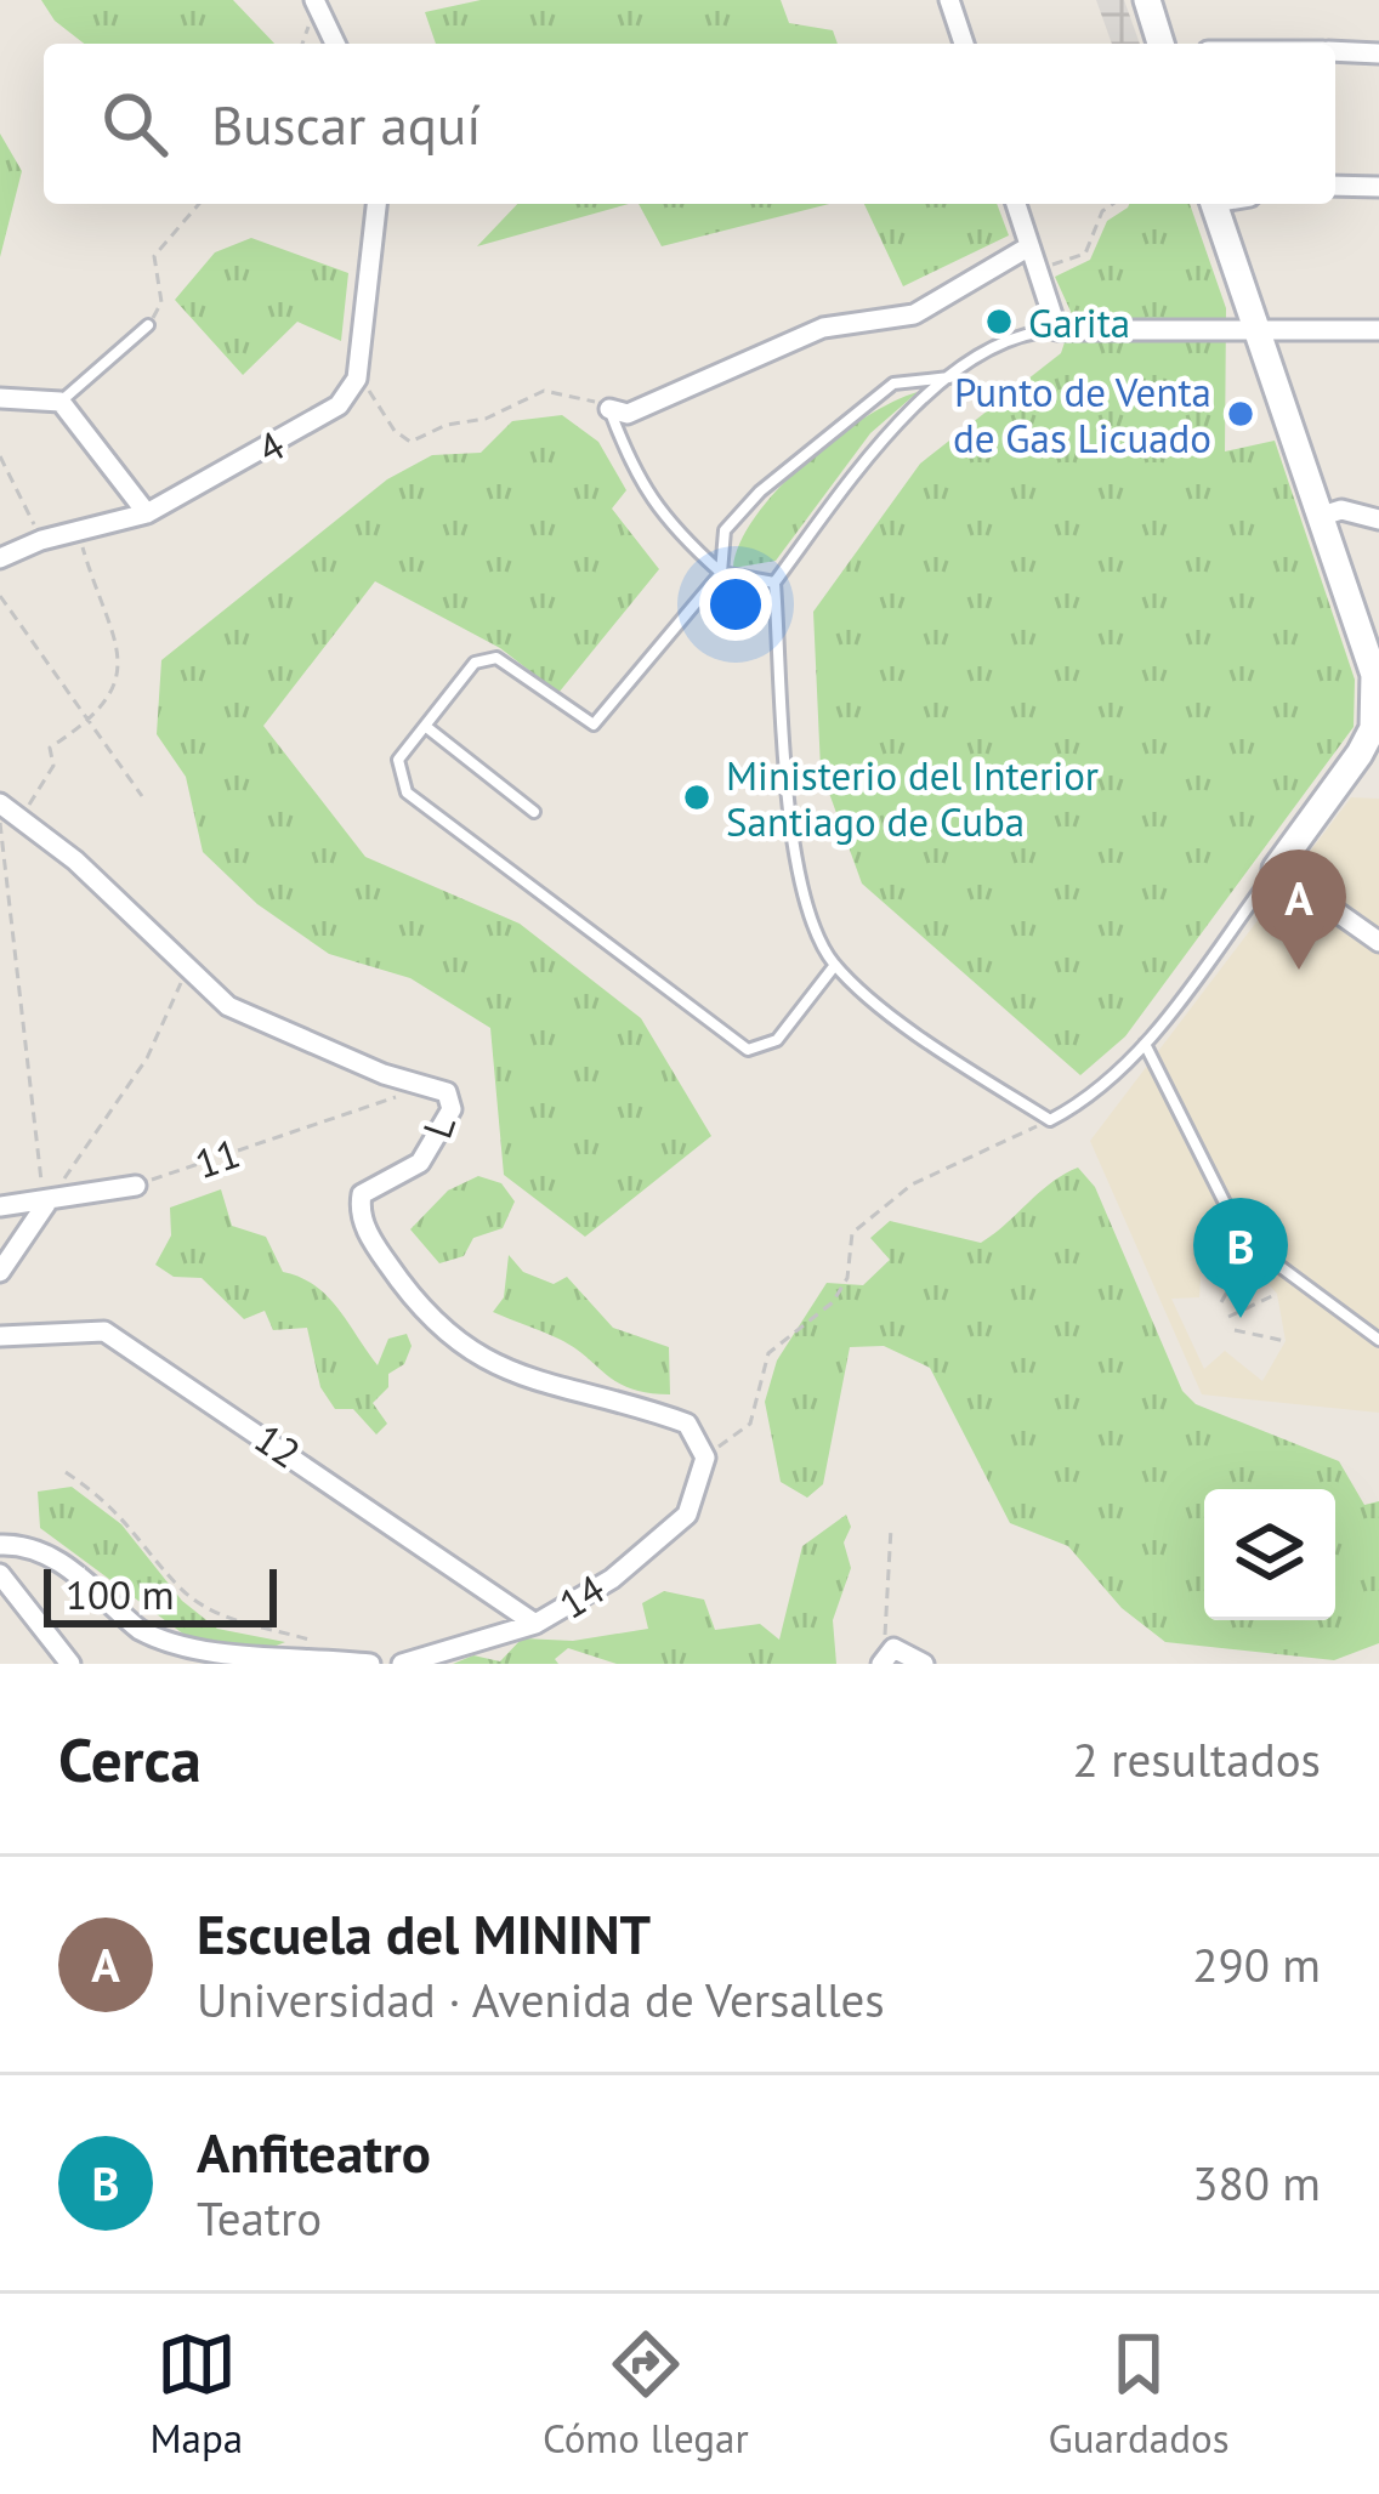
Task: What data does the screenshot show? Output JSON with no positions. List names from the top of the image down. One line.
{"streets":{"street":["4","L","12","14"],"path":["11"]},"crossings":[["L","11"],["L","14"],["12","14"]],"places":["Garita","Punto de Venta de Gas Licuado","Ministerio del Interior Santiago de Cuba"],"scale_bar":"100 m","page":{"search":"Buscar aquí","pins":["A","B"],"scale":"100 m","heading":["Cerca","2 resultados"],"list":[{"mark":"A","name":"Escuela del MININT","note":"Universidad · Avenida de Versalles","value":"290 m"},{"mark":"B","name":"Anfiteatro","note":"Teatro","value":"380 m"}],"nav":["Mapa","Cómo llegar","Guardados"]}}
